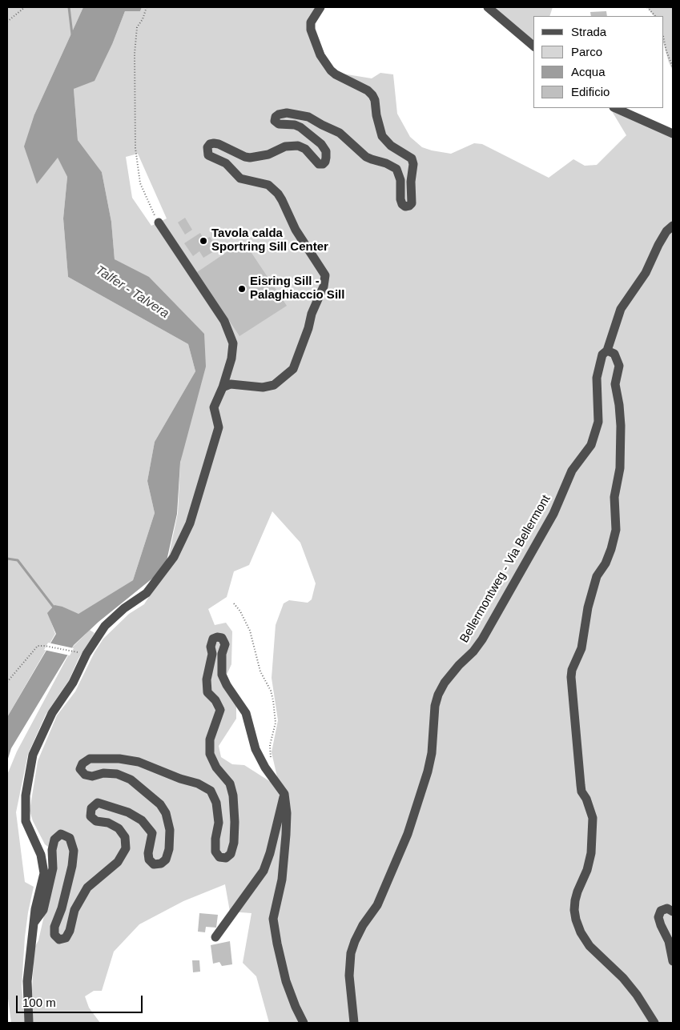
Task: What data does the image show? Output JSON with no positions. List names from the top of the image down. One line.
{"streets":{"street":["Bellermontweg - Via Bellermont"]},"water":["Talfer - Talvera"],"places":["Tavola calda Sportring Sill Center","Eisring Sill - Palaghiaccio Sill"],"legend":["Strada","Parco","Acqua","Edificio"],"scale_bar":"100 m"}
